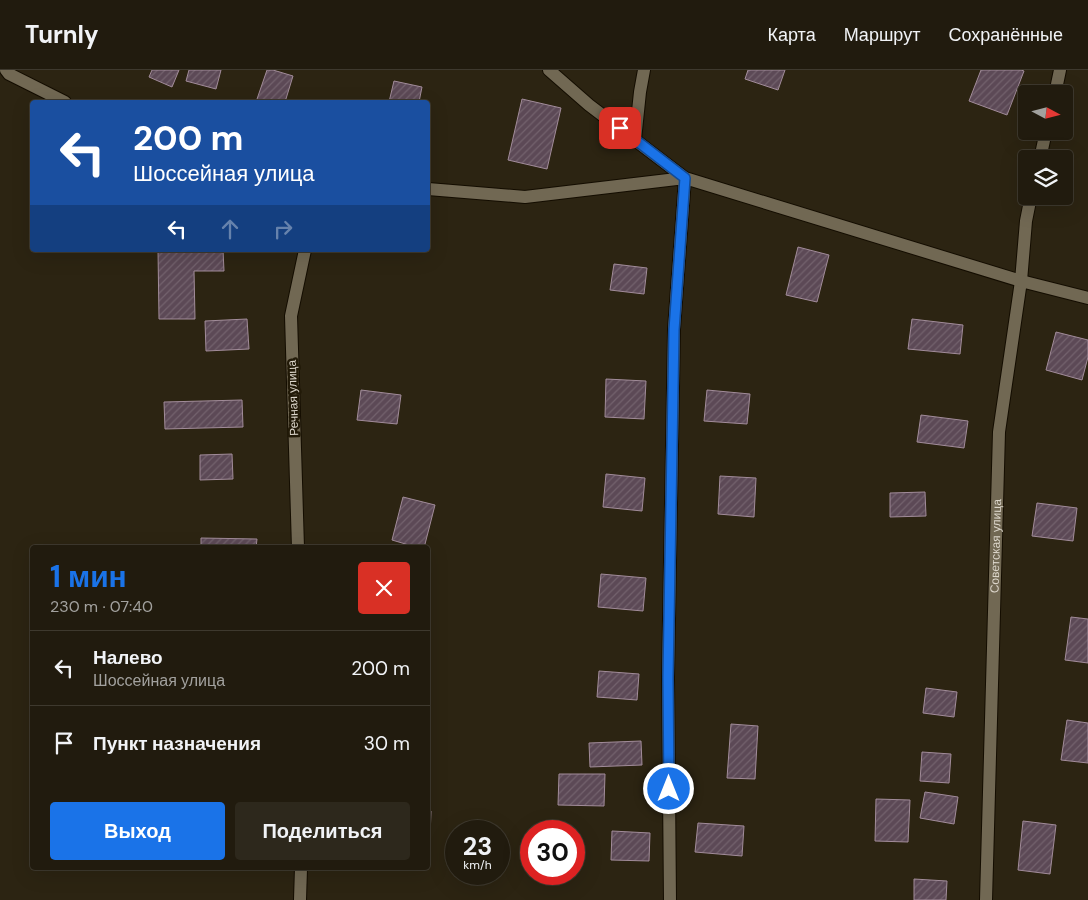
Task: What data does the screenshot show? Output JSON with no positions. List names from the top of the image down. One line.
{"streets":{"street":["Речная улица","Советская улица"]},"north":"right","page":{"header":"Turnly","nav":["Карта","Маршрут","Сохранённые"],"turn":["200 m","Шоссейная улица"],"heading":["1 мин","230 m · 07:40"],"list":[{"name":"Налево","note":"Шоссейная улица","value":"200 m"},{"name":"Пункт назначения","value":"30 m"}],"buttons":["Выход","Поделиться"],"speed":"23 km/h","limit":"30"}}
